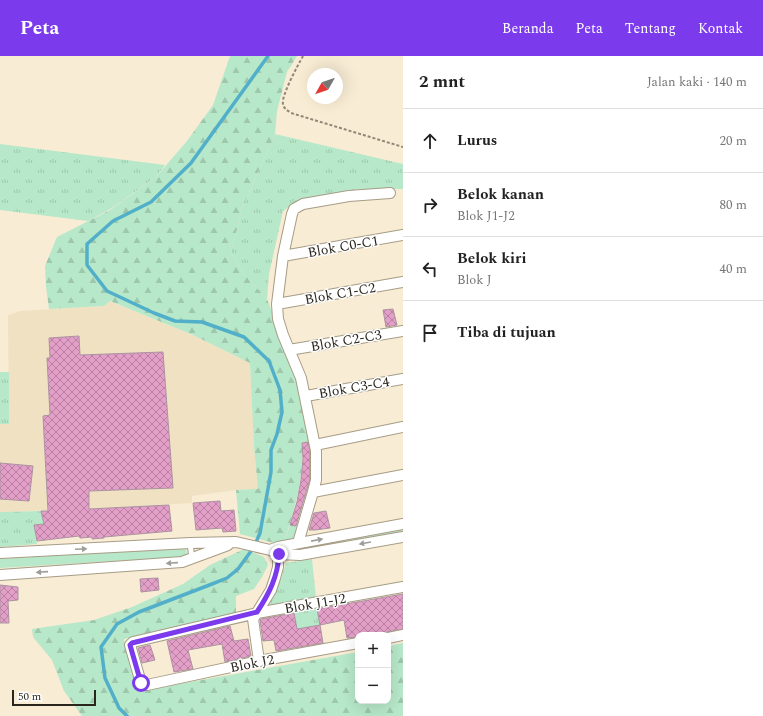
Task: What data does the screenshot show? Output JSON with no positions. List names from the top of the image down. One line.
{"streets":{"street":["Blok C0-C1","Blok C1-C2","Blok C2-C3","Blok C3-C4","Blok J1-J2","Blok J2"]},"crossings":[["Blok J1-J2","Blok J2"]],"scale_bar":"50 m","north":"bottom left","page":{"header":"Peta","nav":["Beranda","Peta","Tentang","Kontak"],"heading":["2 mnt","Jalan kaki · 140 m"],"list":[["Lurus","20 m"],["Belok kanan","Blok J1-J2","80 m"],["Belok kiri","Blok J","40 m"],"Tiba di tujuan"],"map_buttons":["+","−"],"scale":"50 m"}}
